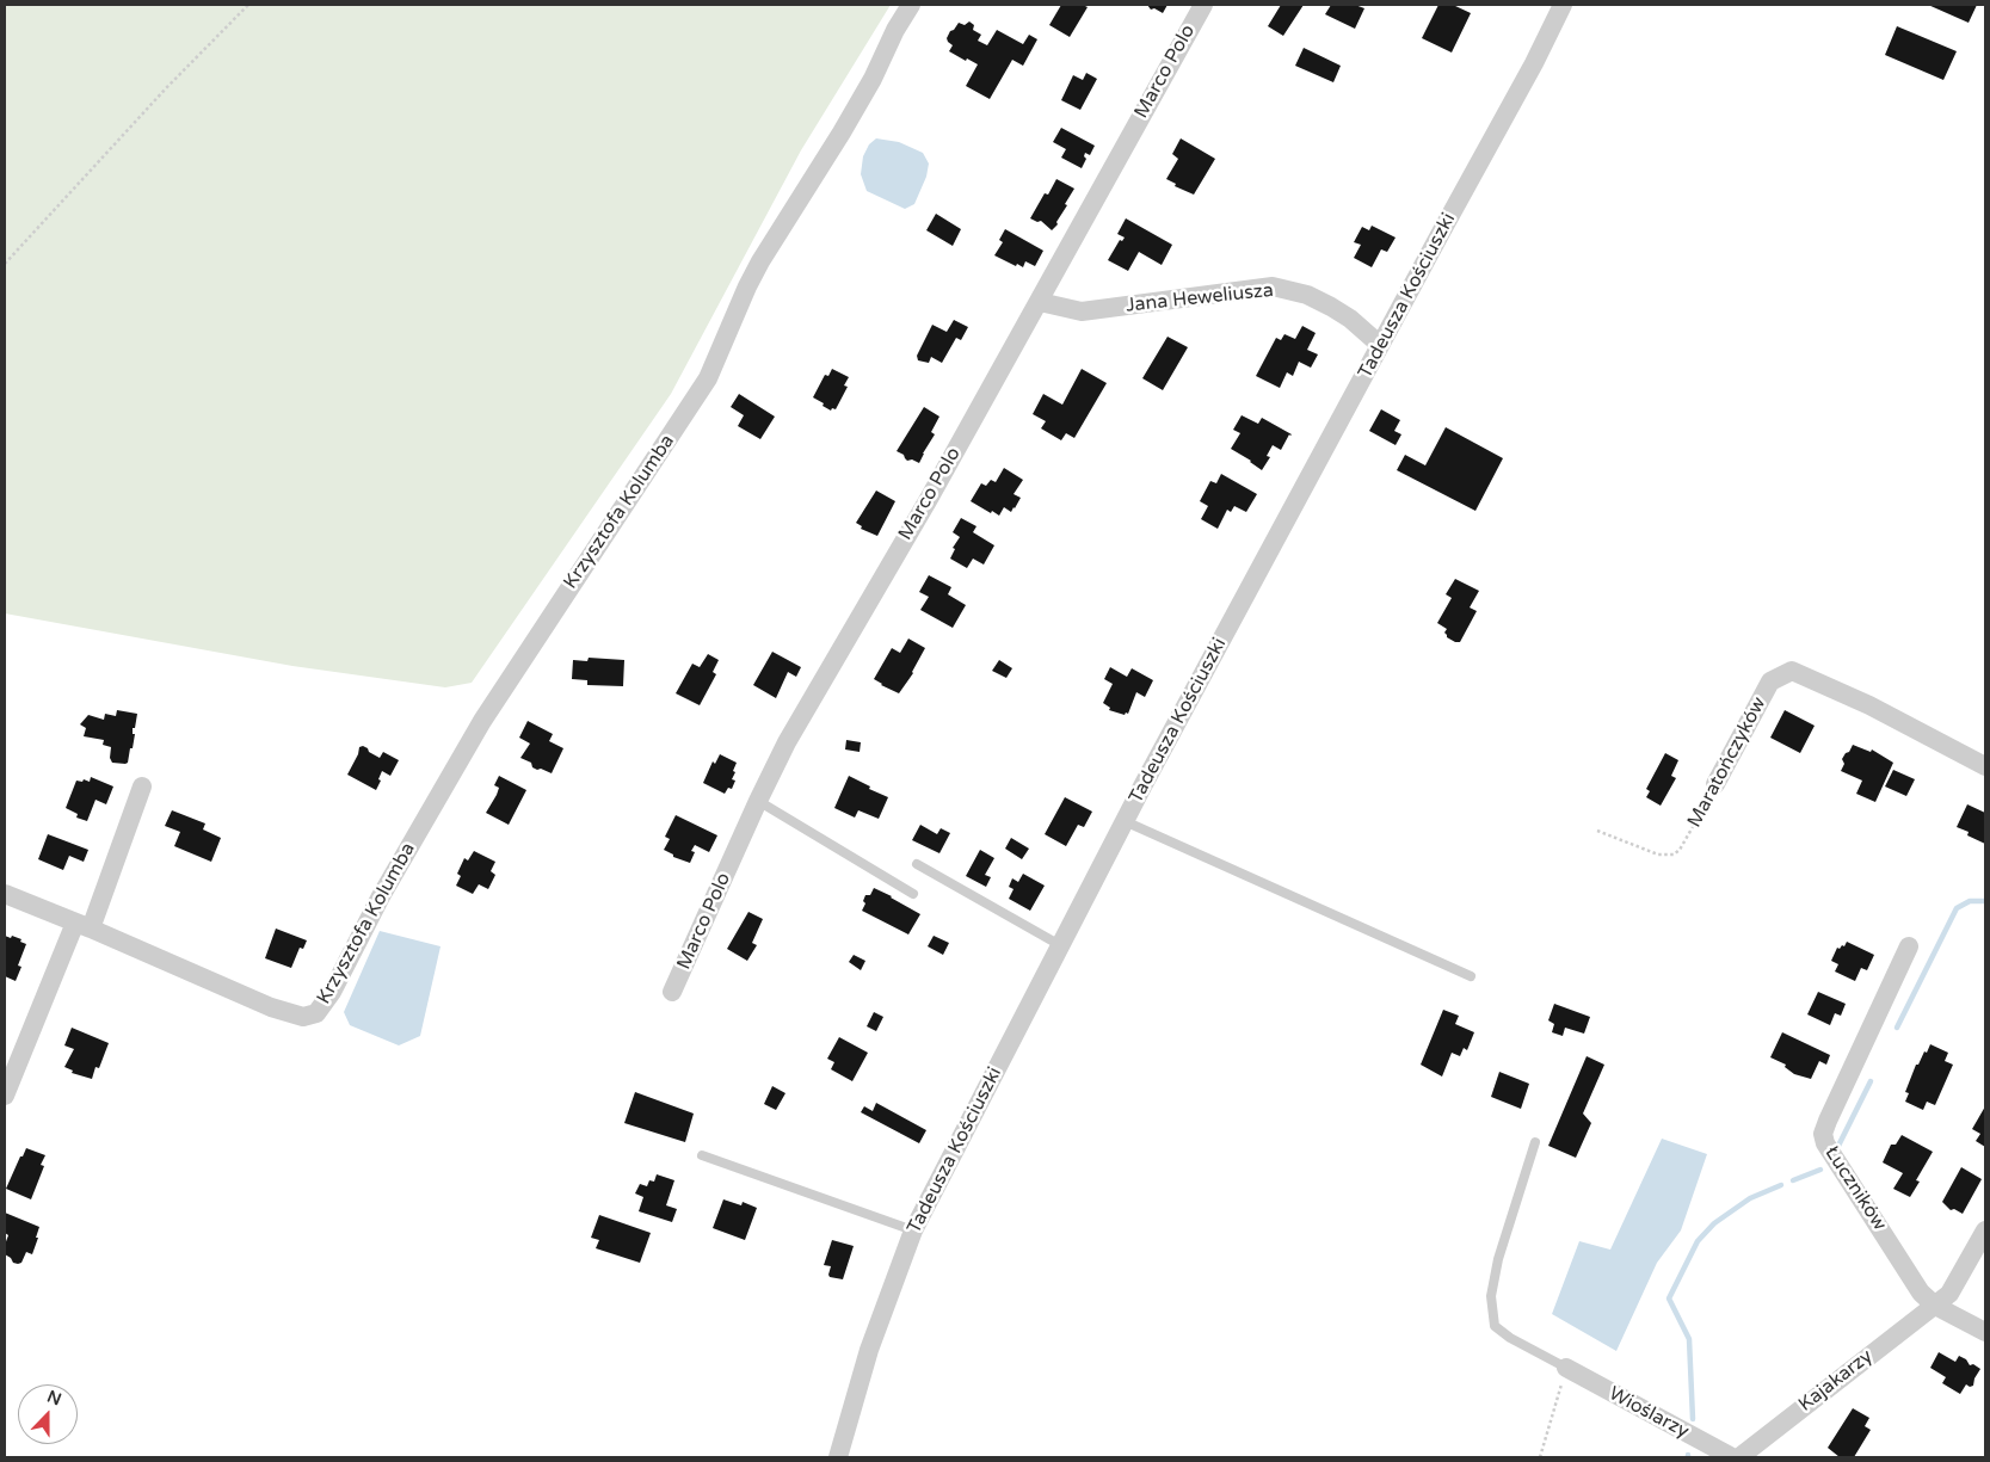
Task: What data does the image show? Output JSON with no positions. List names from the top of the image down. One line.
{"streets":{"street":["Marco Polo","Tadeusza Kościuszki","Jana Heweliusza","Krzysztofa Kolumba","Maratończyków","Łuczników","Kajakarzy","Wioślarzy"]},"crossings":[["Marco Polo","Jana Heweliusza"],["Tadeusza Kościuszki","Jana Heweliusza"],["Łuczników","Kajakarzy"]],"north":"top"}
